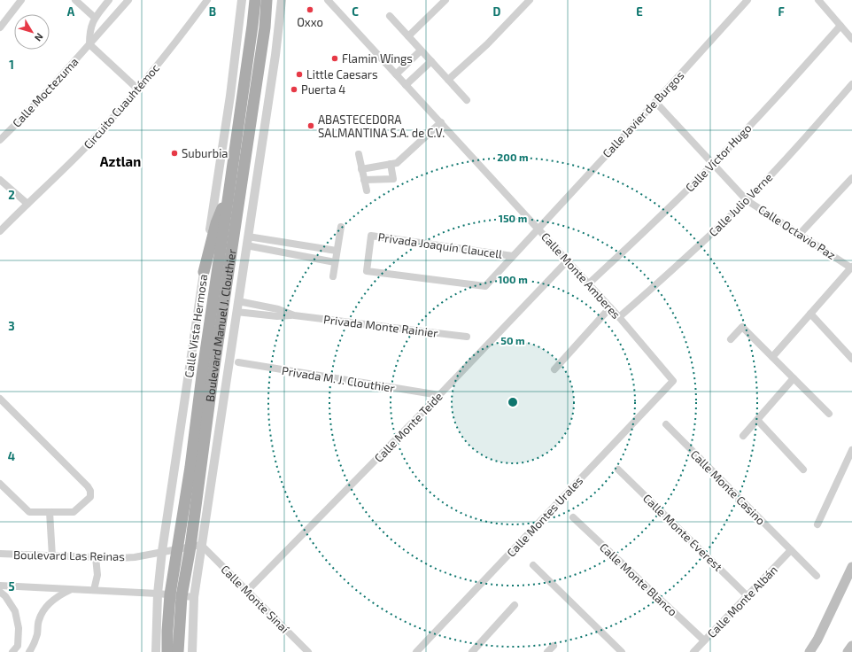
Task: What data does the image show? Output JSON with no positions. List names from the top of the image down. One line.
{"streets":{"main road":["Boulevard Manuel J. Clouthier"],"street":["Calle Moctezuma","Circuito Cuauhtémoc","Calle Javier de Burgos","Calle Víctor Hugo","Calle Julio Verne","Calle Octavio Paz","Privada Joaquín Claucell","Calle Monte Amberes","Calle Vista Hermosa","Privada Monte Rainier","Privada M. J. Clouthier","Calle Monte Teide","Calle Monte Casino","Calle Montes Urales","Calle Monte Everest","Boulevard Las Reinas","Calle Monte Blanco","Calle Monte Sinaí","Calle Monte Albán"]},"crossings":[["Calle Javier de Burgos","Calle Octavio Paz"],["Calle Javier de Burgos","Privada Joaquín Claucell"],["Calle Javier de Burgos","Calle Monte Amberes"],["Calle Víctor Hugo","Calle Octavio Paz"],["Calle Víctor Hugo","Calle Monte Amberes"],["Calle Julio Verne","Calle Octavio Paz"],["Calle Julio Verne","Calle Monte Amberes"],["Privada Joaquín Claucell","Calle Monte Amberes"],["Calle Monte Amberes","Calle Monte Teide"],["Calle Monte Amberes","Calle Montes Urales"],["Calle Vista Hermosa","Boulevard Las Reinas"],["Boulevard Manuel J. Clouthier","Boulevard Las Reinas"],["Boulevard Manuel J. Clouthier","Calle Monte Sinaí"],["Privada M. J. Clouthier","Calle Monte Teide"],["Calle Monte Teide","Calle Monte Sinaí"],["Calle Monte Casino","Calle Monte Albán"],["Calle Monte Everest","Calle Monte Albán"],["Boulevard Las Reinas","Calle Monte Sinaí"],["Calle Monte Blanco","Calle Monte Albán"]],"districts":["Aztlan"],"places":["Oxxo","Flamin Wings","Little Caesars","Puerta 4","ABASTECEDORA SALMANTINA S.A. de C.V.","Suburbia"],"north":"bottom right","grid":{"columns":["A","B","C","D","E","F"],"rows":["1","2","3","4","5"]},"rings":["200 m","150 m","100 m","50 m"]}
